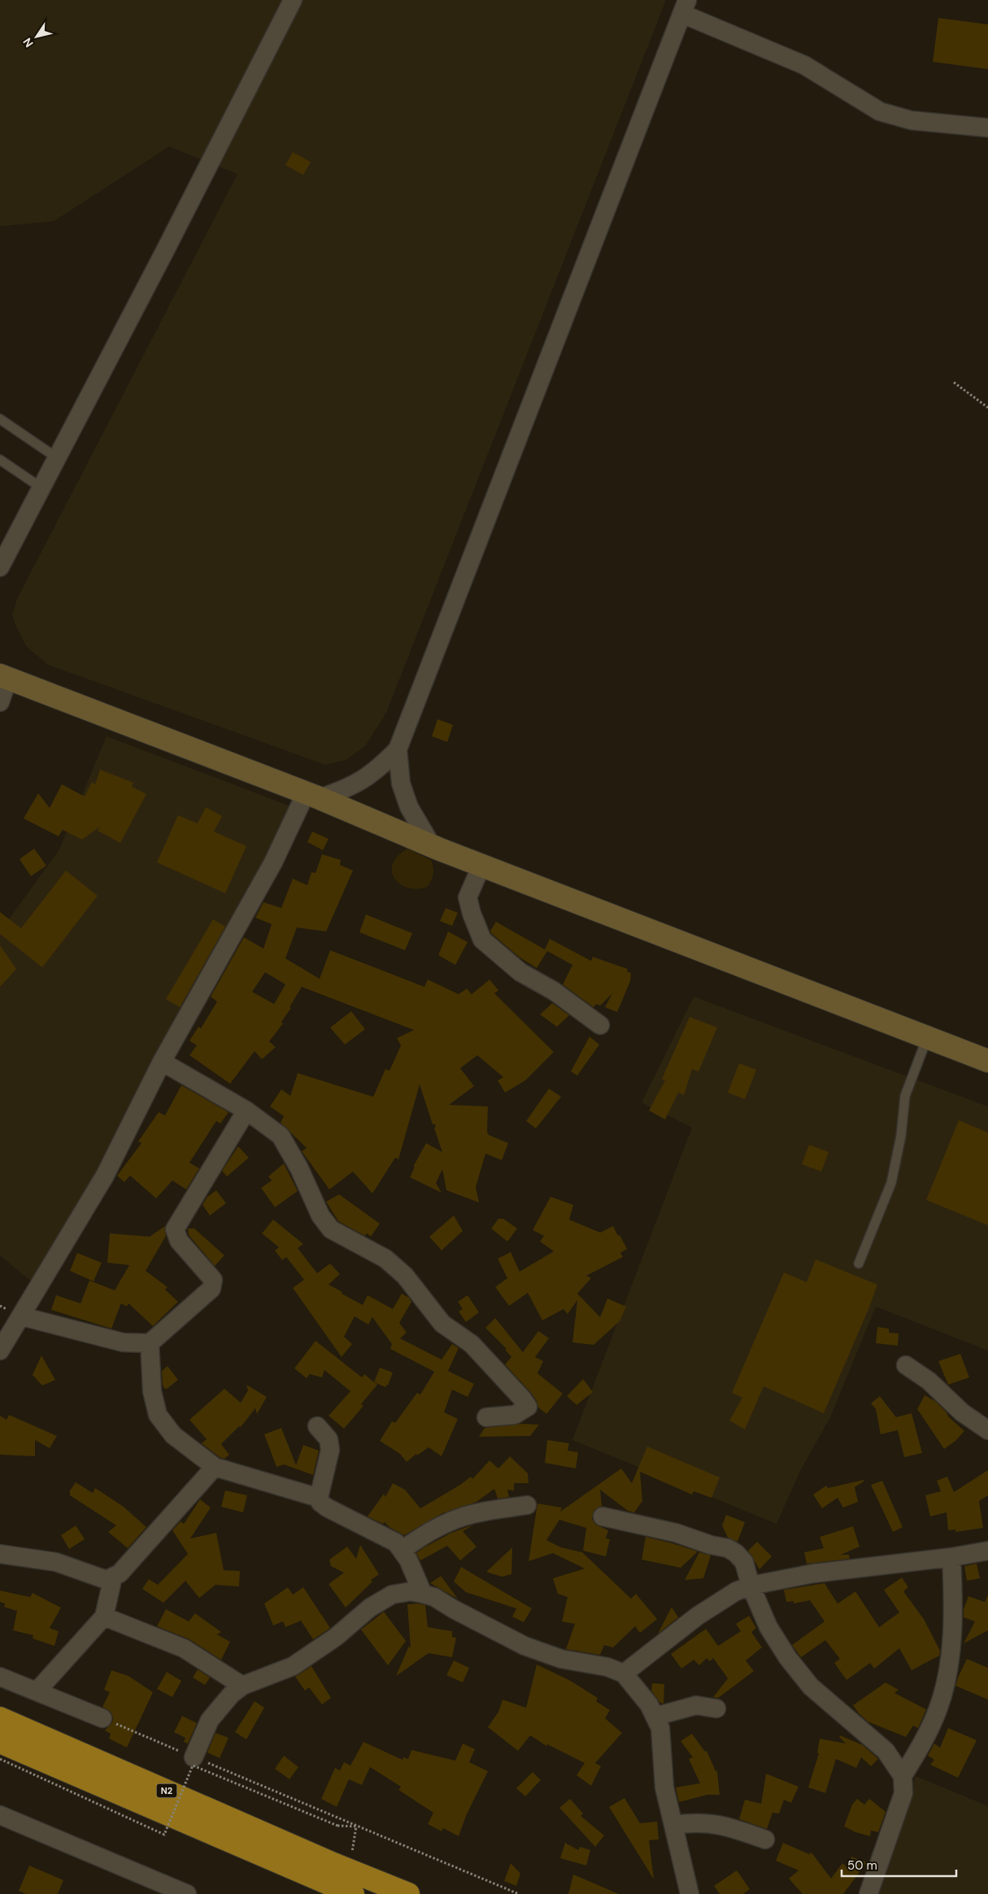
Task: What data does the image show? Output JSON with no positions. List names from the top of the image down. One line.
{"streets":{"highway":["N2"]},"scale_bar":"50 m","north":"bottom left"}
